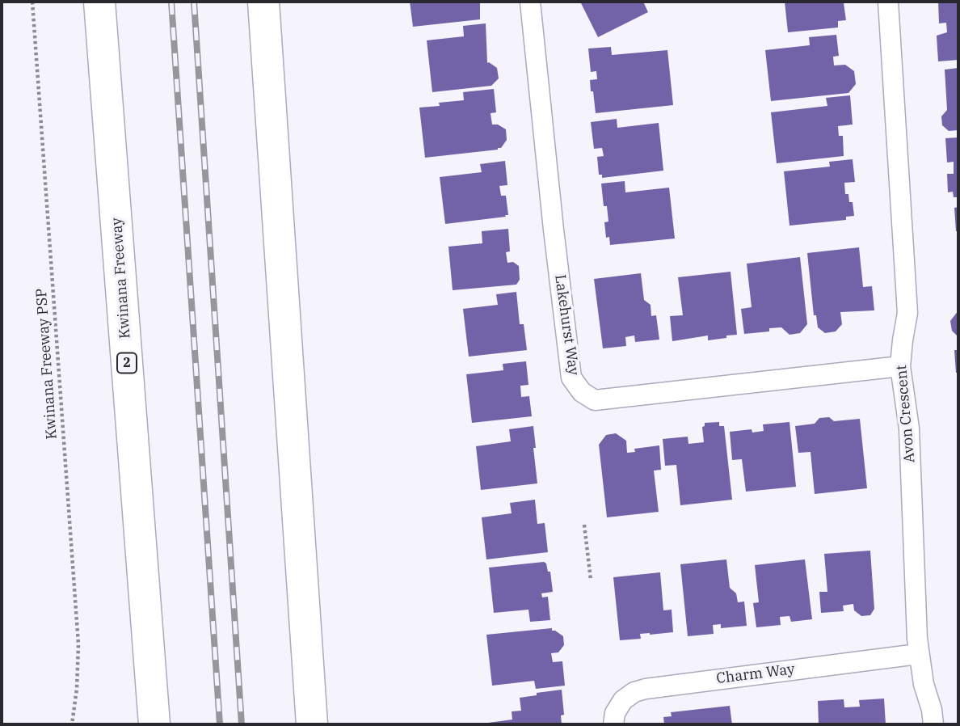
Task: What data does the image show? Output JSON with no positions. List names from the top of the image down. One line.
{"streets":{"highway":["Kwinana Freeway","2"],"street":["Lakehurst Way","Avon Crescent","Charm Way"],"path":["Kwinana Freeway PSP"]},"crossings":[["Lakehurst Way","Avon Crescent"],["Avon Crescent","Charm Way"]]}
